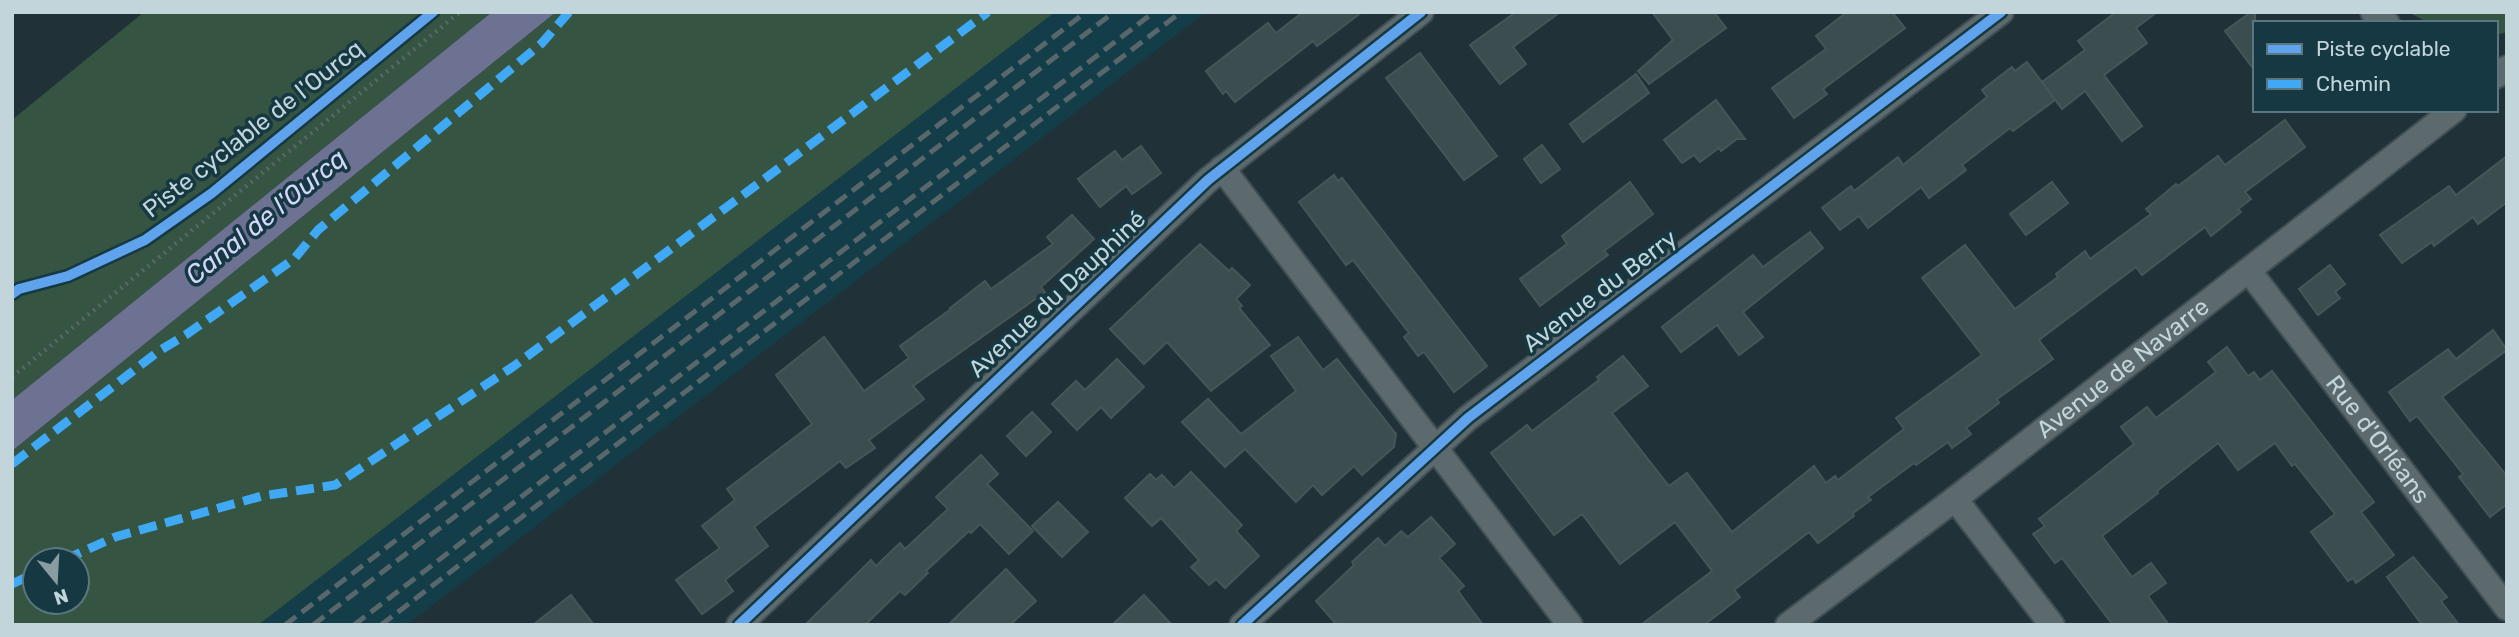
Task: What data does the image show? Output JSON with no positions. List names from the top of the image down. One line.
{"streets":{"street":["Avenue du Berry","Avenue du Dauphiné","Avenue de Navarre","Rue d'Orléans"],"cycle path":["Piste cyclable de l'Ourcq"]},"crossings":[["Avenue de Navarre","Rue d'Orléans"]],"water":["Canal de l'Ourcq"],"legend":["Piste cyclable","Chemin"],"north":"bottom"}
